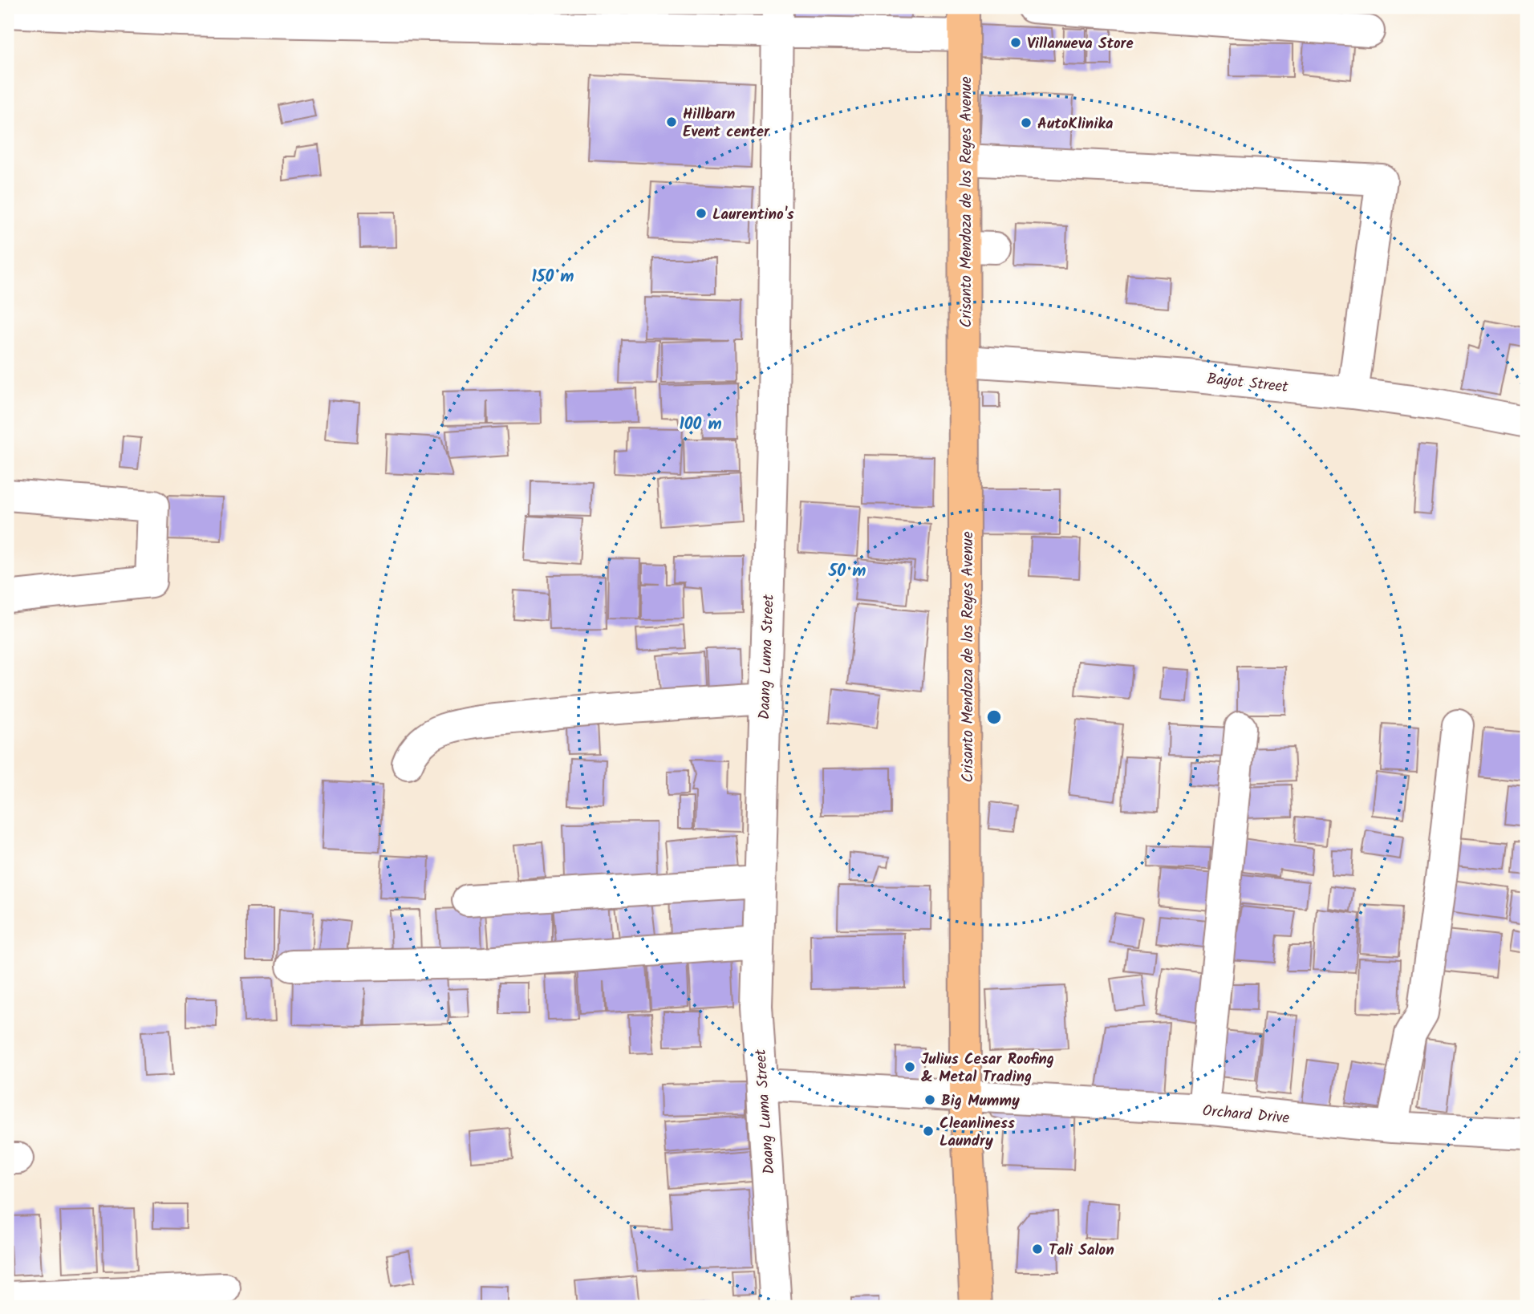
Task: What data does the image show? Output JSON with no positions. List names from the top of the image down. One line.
{"streets":{"main road":["Crisanto Mendoza de los Reyes Avenue"],"street":["Bayot Street","Daang Luma Street","Orchard Drive"]},"crossings":[["Crisanto Mendoza de los Reyes Avenue","Bayot Street"],["Crisanto Mendoza de los Reyes Avenue","Orchard Drive"],["Daang Luma Street","Orchard Drive"]],"places":["Villanueva Store","Hillbarn Event center","AutoKlinika","Laurentino's","Julius Cesar Roofing & Metal Trading","Big Mummy","Cleanliness Laundry","Tali Salon"],"rings":["150 m","100 m","50 m"]}
